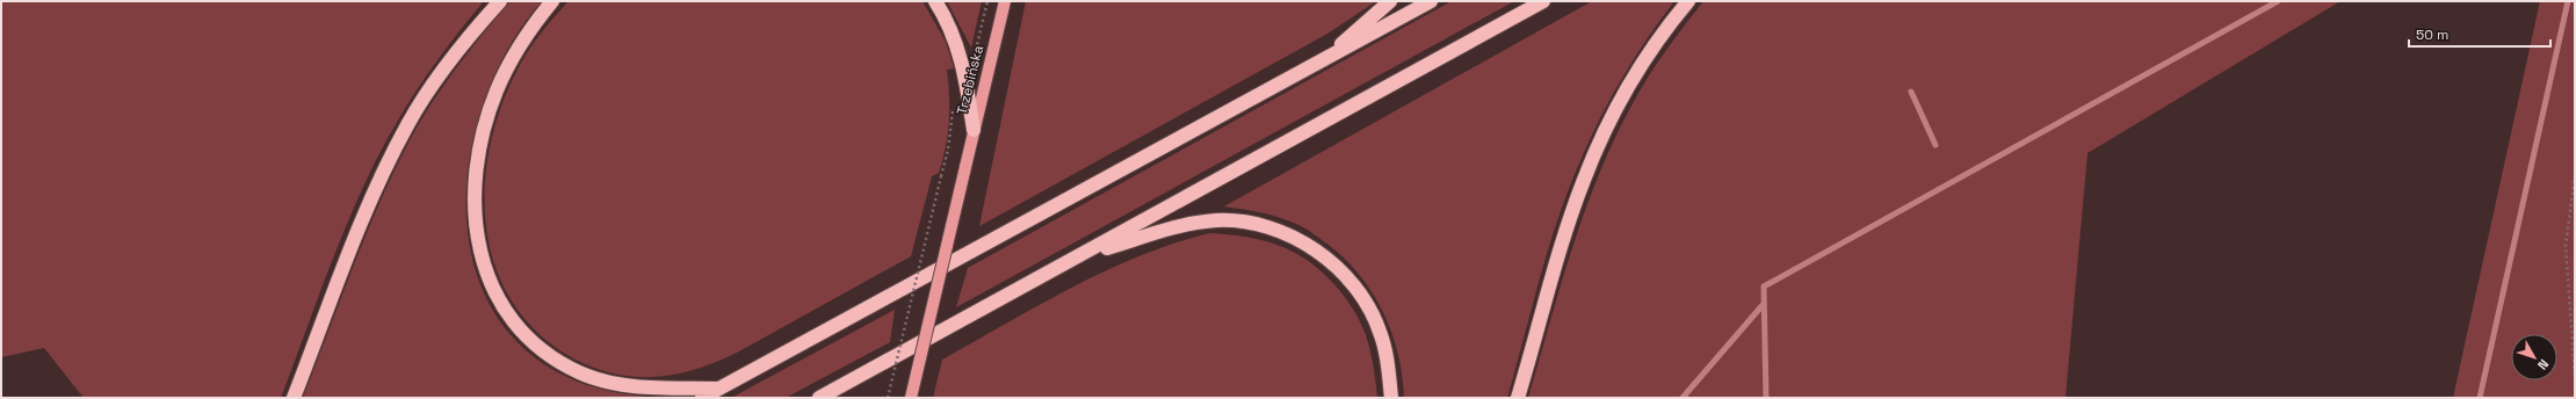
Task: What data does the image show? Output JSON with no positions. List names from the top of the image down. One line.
{"streets":{"main road":["Trzebińska"]},"scale_bar":"50 m","north":"bottom right"}
